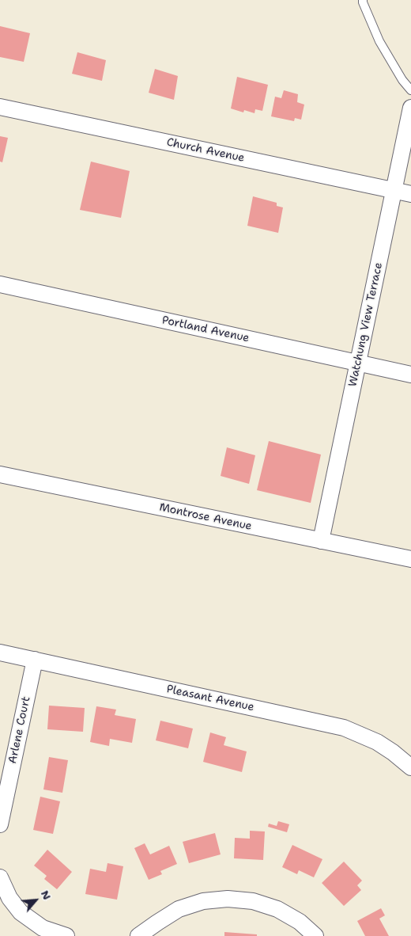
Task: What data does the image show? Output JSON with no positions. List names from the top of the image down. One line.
{"streets":{"street":["Church Avenue","Watchung View Terrace","Portland Avenue","Montrose Avenue","Pleasant Avenue","Arlene Court"]},"crossings":[["Church Avenue","Watchung View Terrace"],["Watchung View Terrace","Portland Avenue"],["Watchung View Terrace","Montrose Avenue"],["Pleasant Avenue","Arlene Court"]],"north":"top right"}
